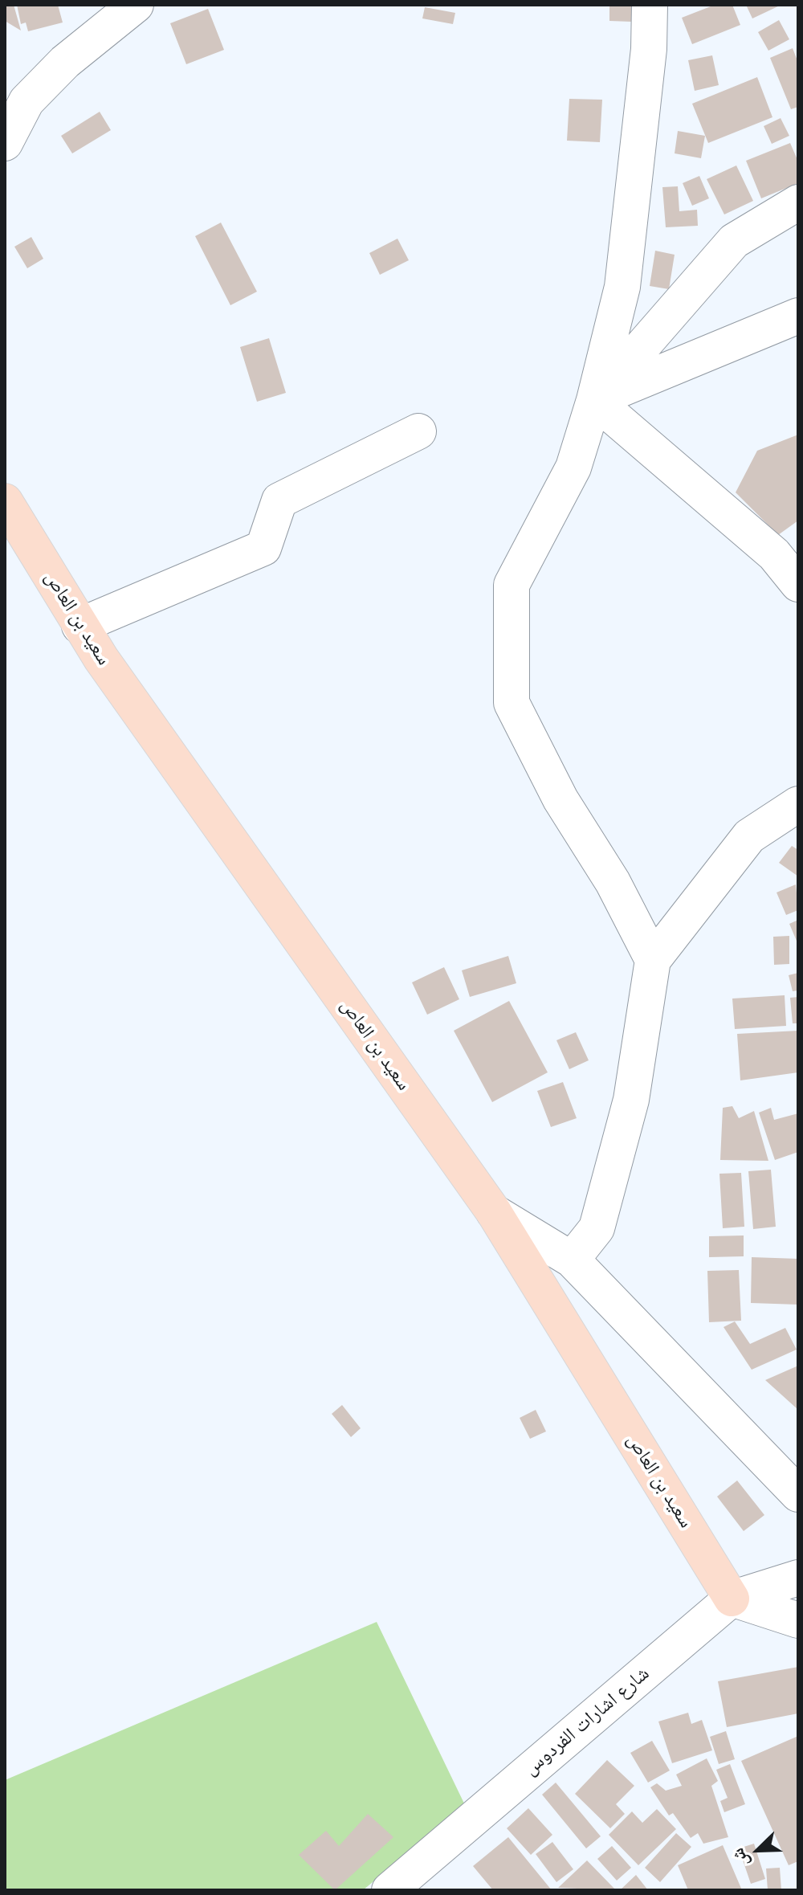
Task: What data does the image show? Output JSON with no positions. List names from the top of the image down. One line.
{"streets":{"main road":["سعيد بن العاص"],"street":["شارع اشارات الفردوس"]},"crossings":[["سعيد بن العاص","شارع اشارات الفردوس"]],"north":"bottom left"}
